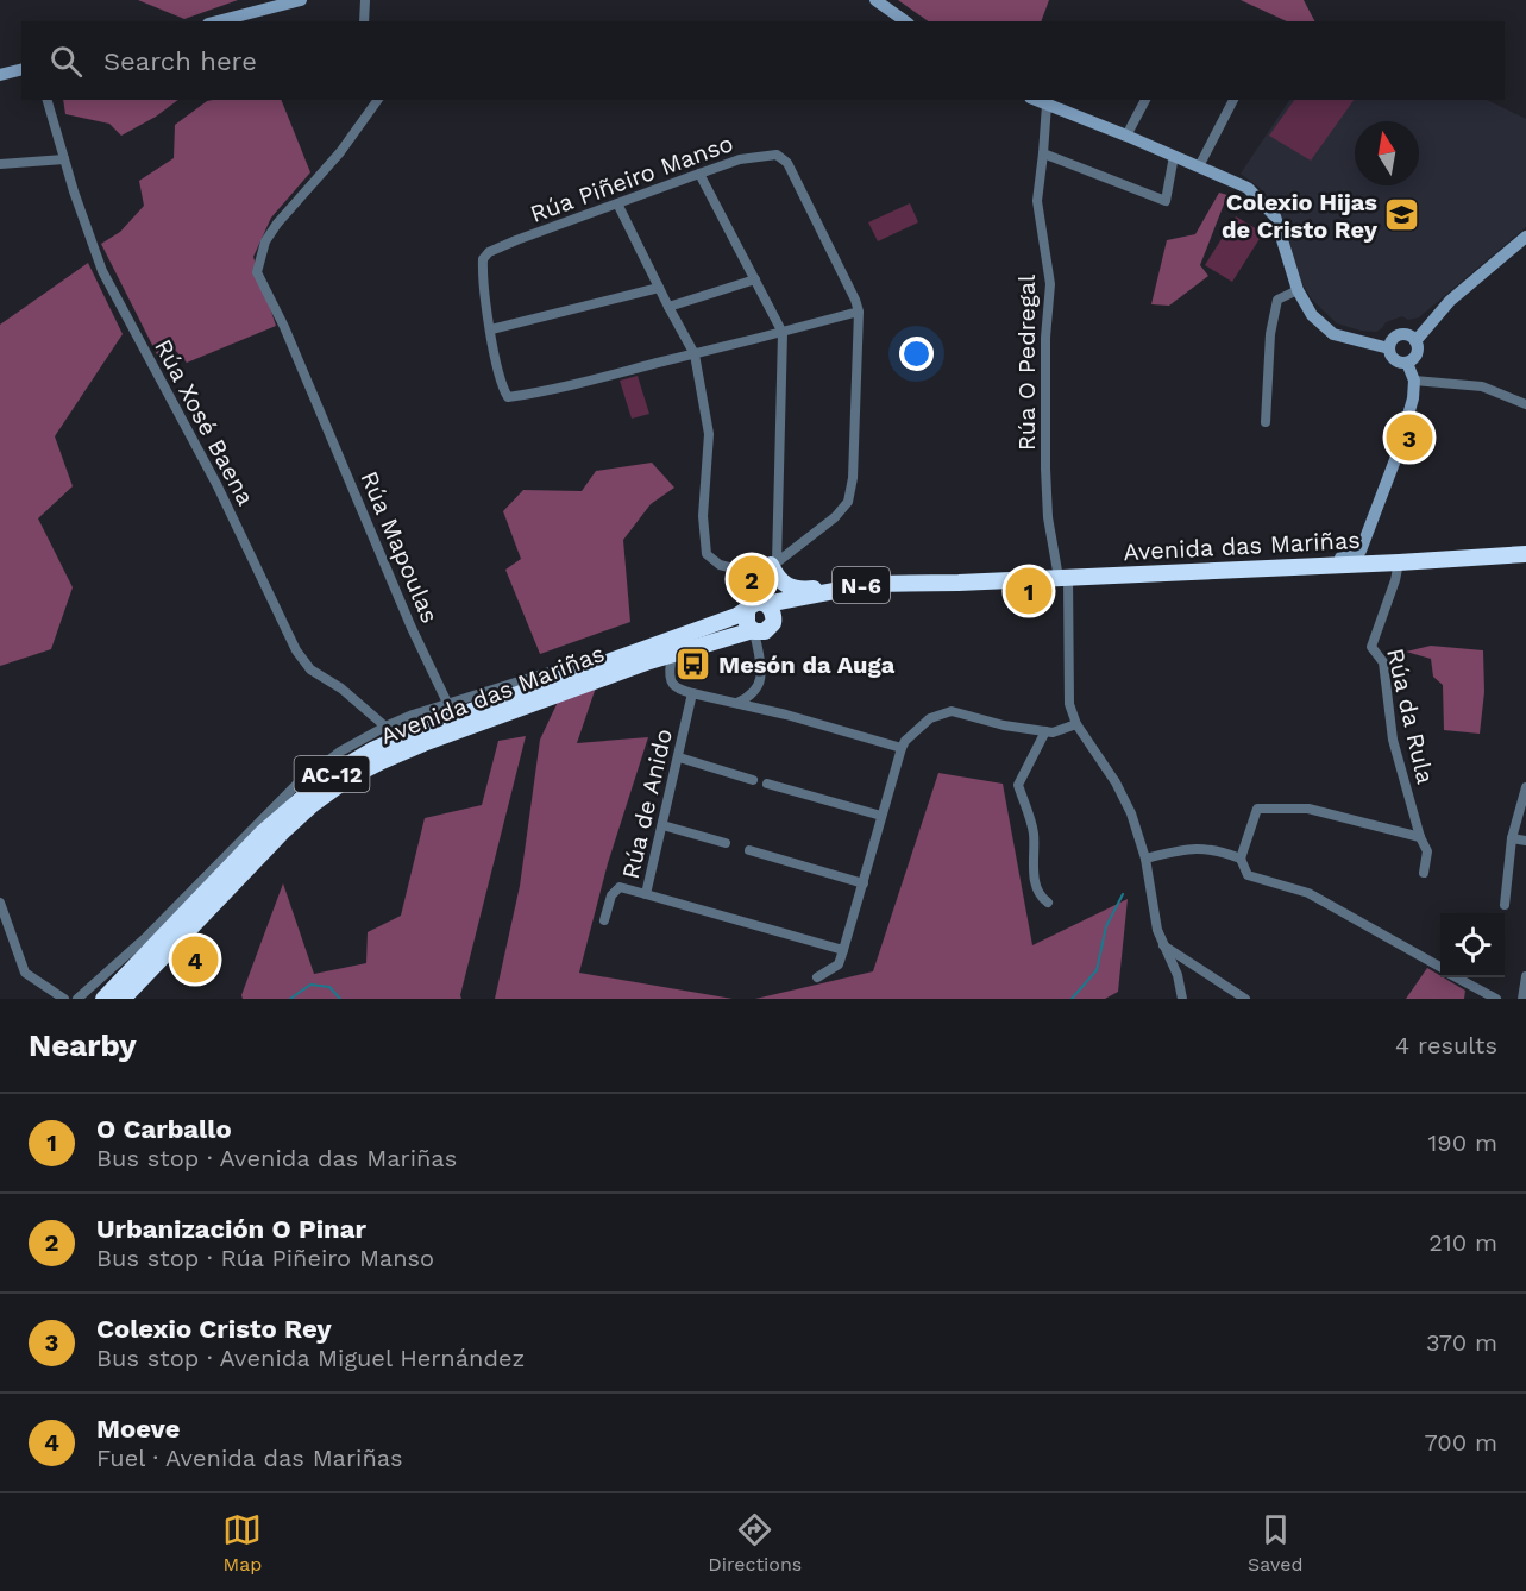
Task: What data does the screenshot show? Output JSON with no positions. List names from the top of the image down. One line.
{"streets":{"highway":["Avenida das Mariñas","N-6","AC-12"],"street":["Rúa Piñeiro Manso","Rúa O Pedregal","Rúa Xosé Baena","Rúa Mapoulas","Rúa da Rula","Rúa de Anido"]},"crossings":[["Rúa O Pedregal","Avenida das Mariñas"],["Rúa Xosé Baena","Avenida das Mariñas"],["Avenida das Mariñas","Rúa Mapoulas"],["Avenida das Mariñas","Rúa da Rula"],["Avenida das Mariñas","AC-12"]],"places":{"school or university":["Colexio Hijas de Cristo Rey"],"bus stop":["Mesón da Auga"]},"north":"top","page":{"search":"Search here","pins":["3","2","1","4"],"heading":["Nearby","4 results"],"list":[{"mark":"1","name":"O Carballo","note":"Bus stop · Avenida das Mariñas","value":"190 m"},{"mark":"2","name":"Urbanización O Pinar","note":"Bus stop · Rúa Piñeiro Manso","value":"210 m"},{"mark":"3","name":"Colexio Cristo Rey","note":"Bus stop · Avenida Miguel Hernández","value":"370 m"},{"mark":"4","name":"Moeve","note":"Fuel · Avenida das Mariñas","value":"700 m"}],"nav":["Map","Directions","Saved"]}}
